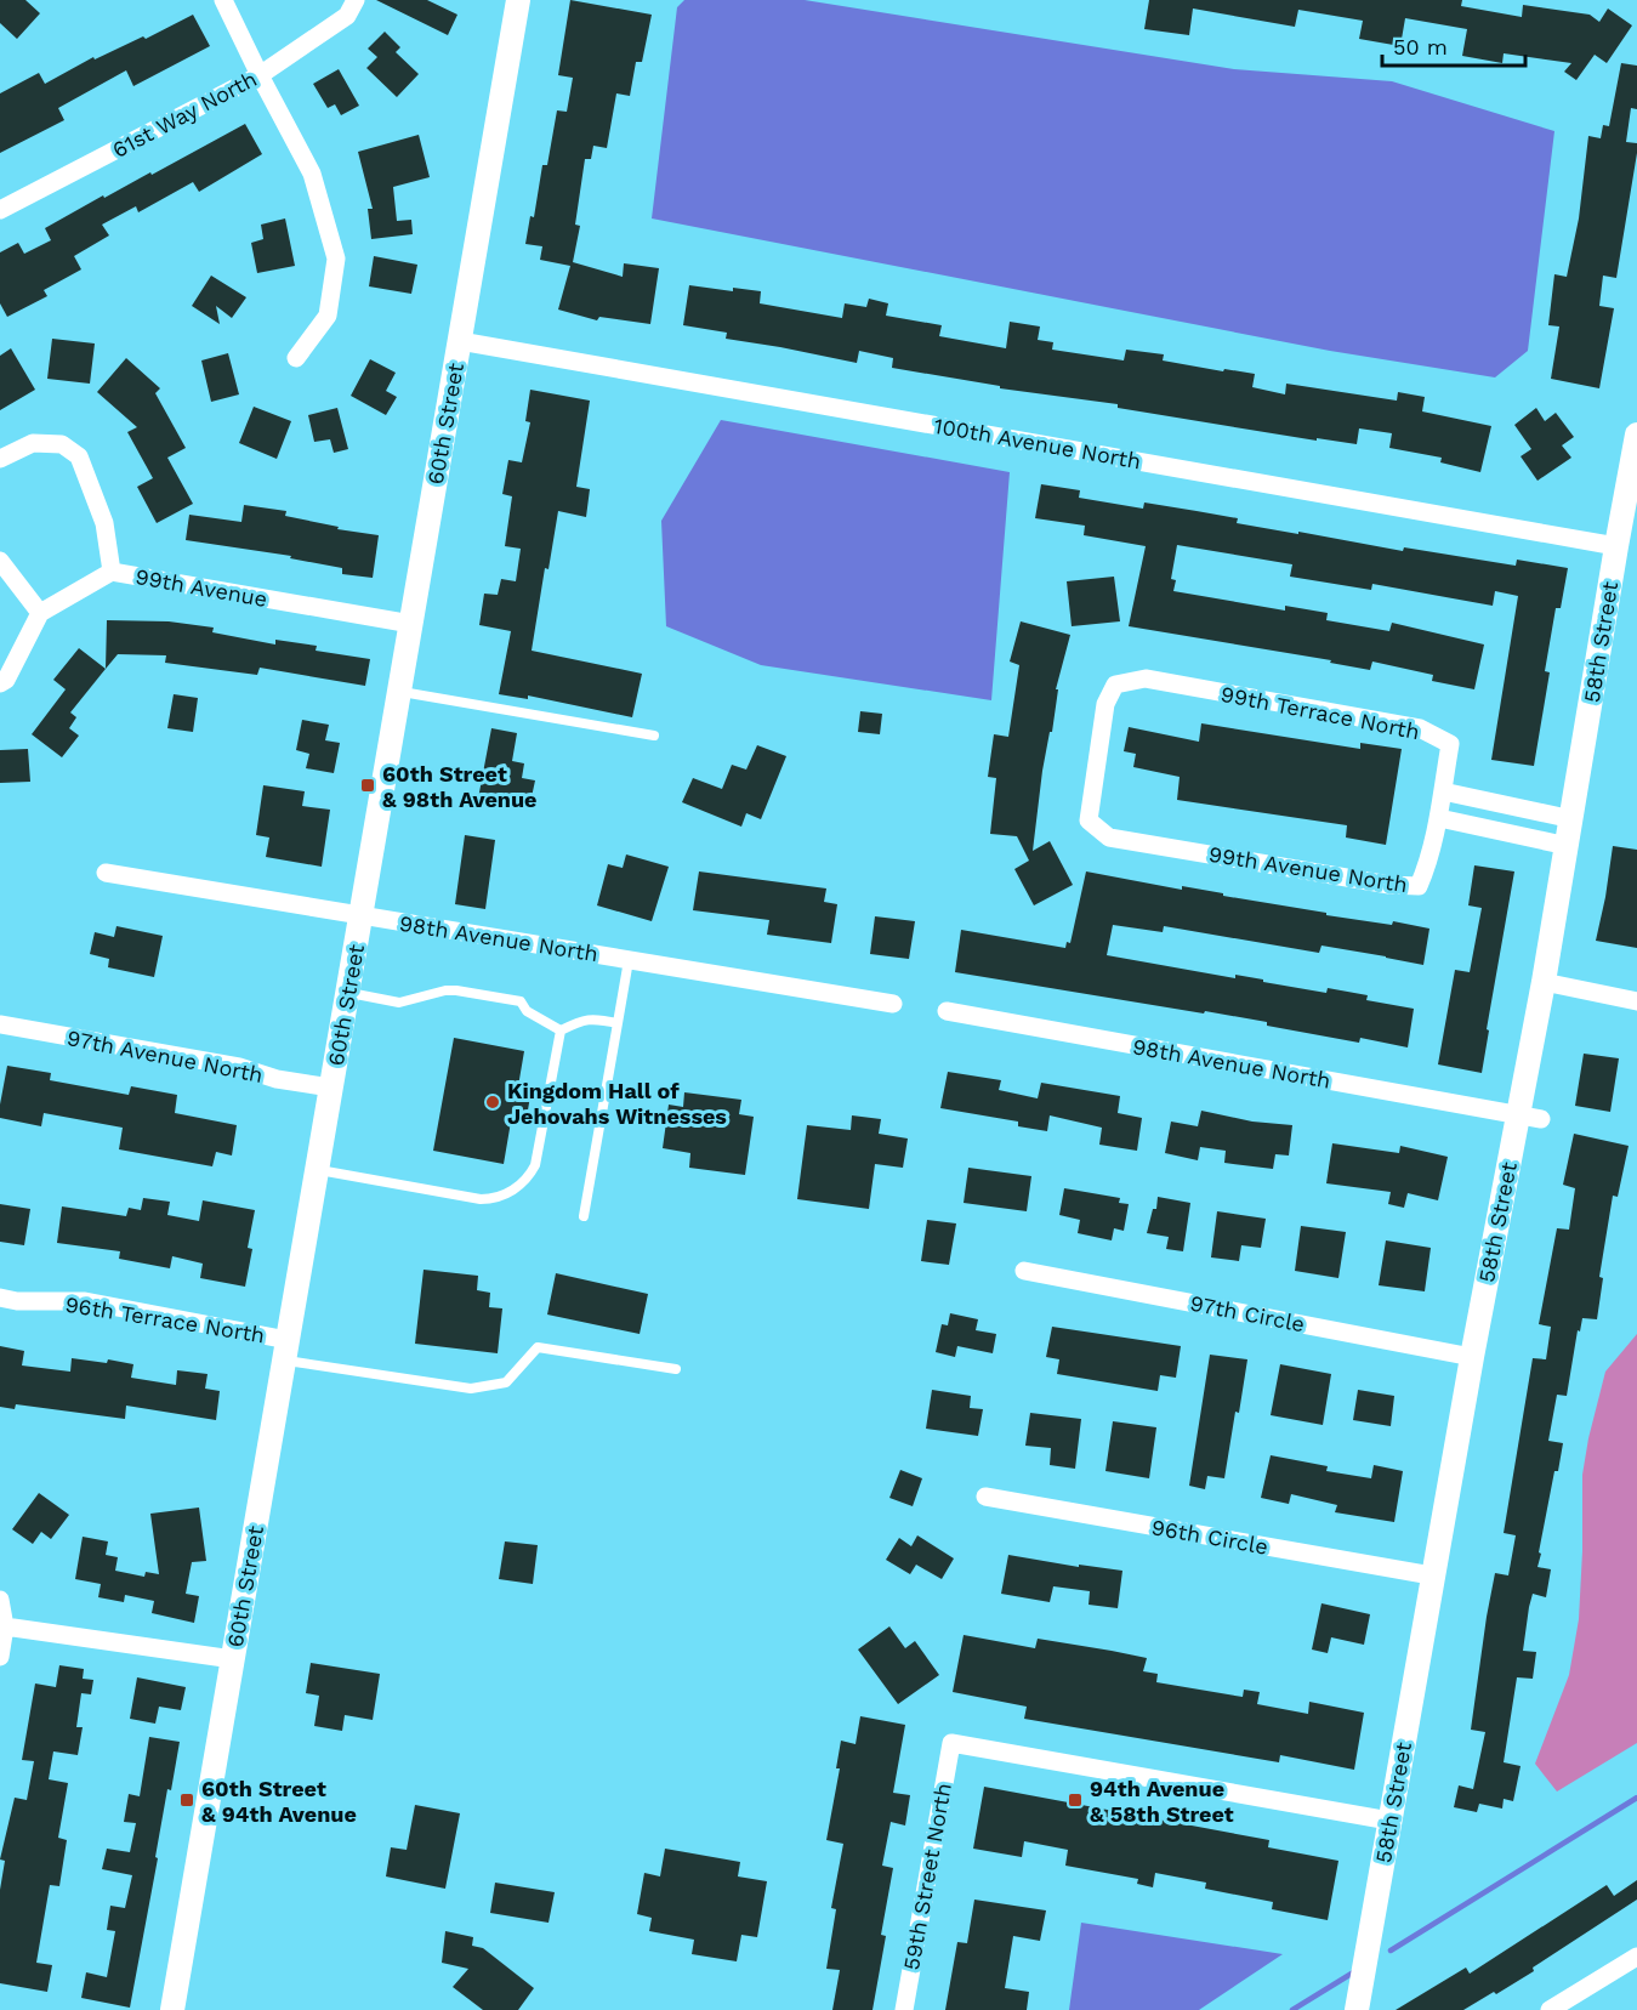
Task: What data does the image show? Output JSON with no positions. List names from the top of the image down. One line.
{"streets":{"street":["61st Way North","60th Street","100th Avenue North","99th Avenue","58th Street","99th Terrace North","99th Avenue North","98th Avenue North","97th Avenue North","97th Circle","96th Terrace North","96th Circle","59th Street North"]},"crossings":[["60th Street","100th Avenue North"],["60th Street","99th Avenue"],["60th Street","98th Avenue North"],["60th Street","97th Avenue North"],["60th Street","96th Terrace North"],["100th Avenue North","58th Street"],["58th Street","98th Avenue North"],["58th Street","97th Circle"],["58th Street","96th Circle"],["58th Street","59th Street North"],["99th Terrace North","99th Avenue North"]],"places":{"transit":["60th Street & 98th Avenue","60th Street & 94th Avenue","94th Avenue & 58th Street"],"other":["Kingdom Hall of Jehovahs Witnesses"]},"scale_bar":"50 m"}
